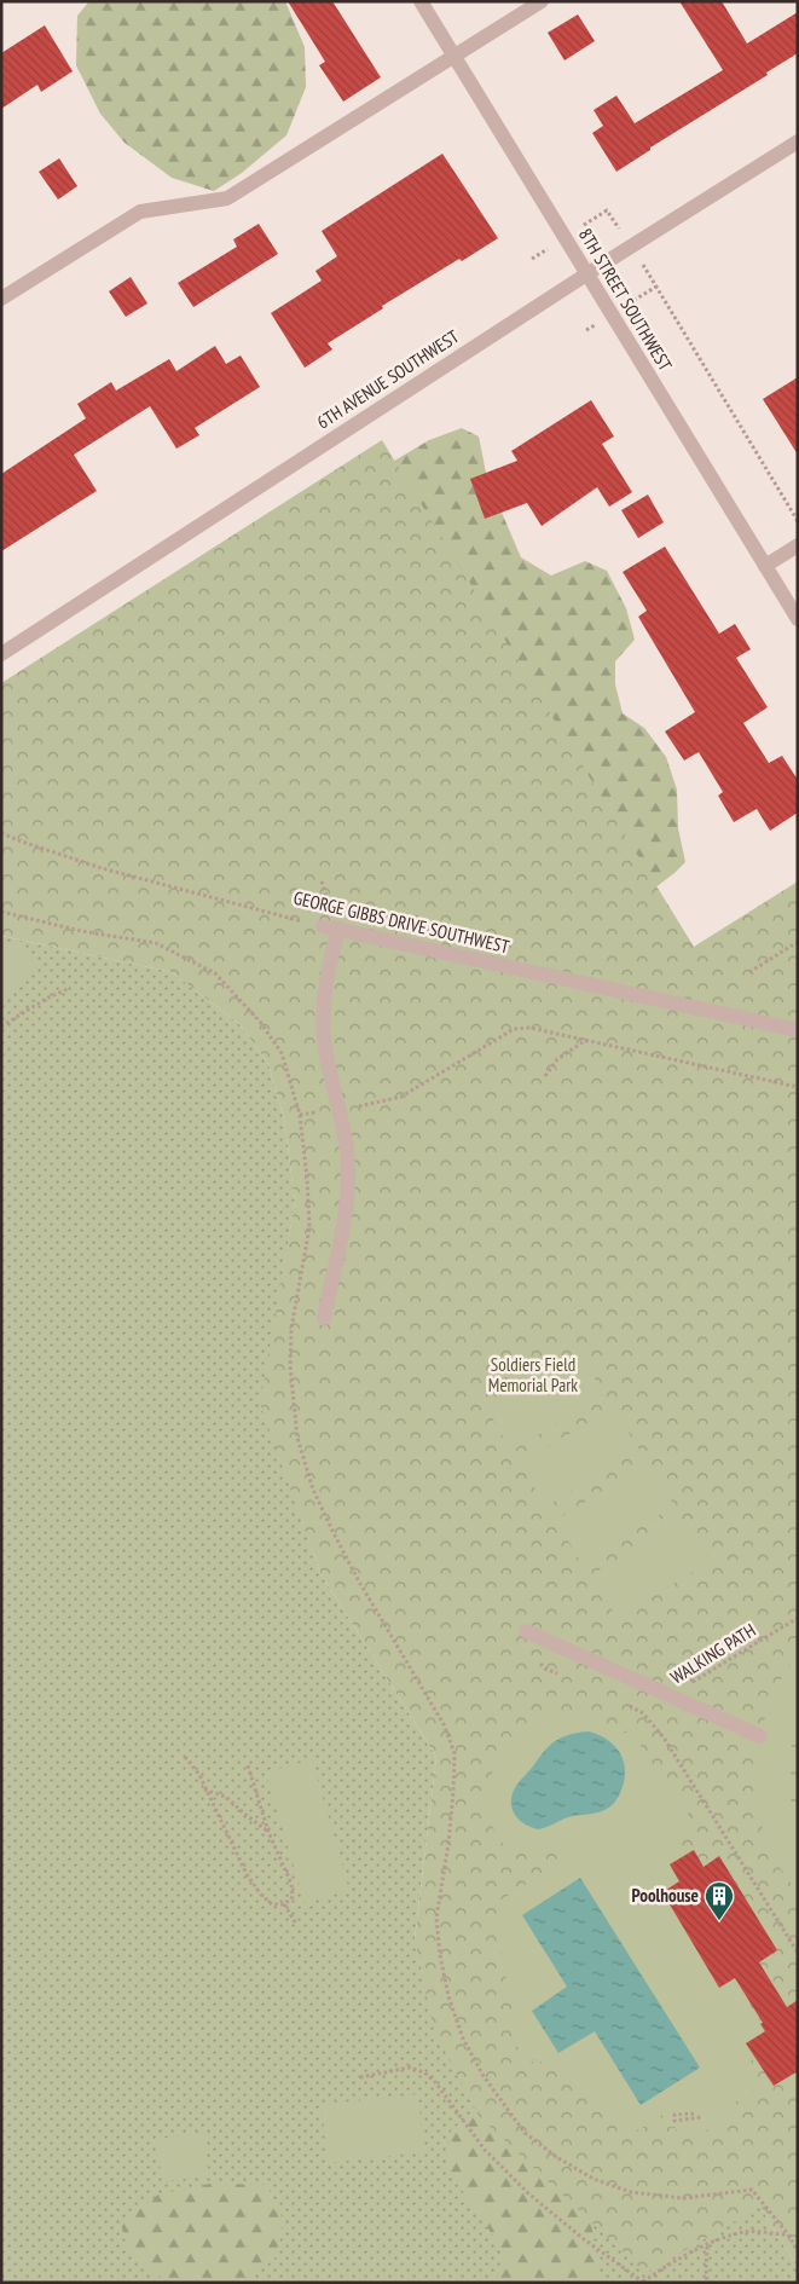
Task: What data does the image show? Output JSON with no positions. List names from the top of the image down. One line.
{"streets":{"street":["8TH STREET SOUTHWEST","6TH AVENUE SOUTHWEST","GEORGE GIBBS DRIVE SOUTHWEST"],"path":["WALKING PATH"]},"crossings":[["8TH STREET SOUTHWEST","6TH AVENUE SOUTHWEST"]],"parks":["Soldiers Field Memorial Park"],"places":{"building":["Poolhouse"]}}
